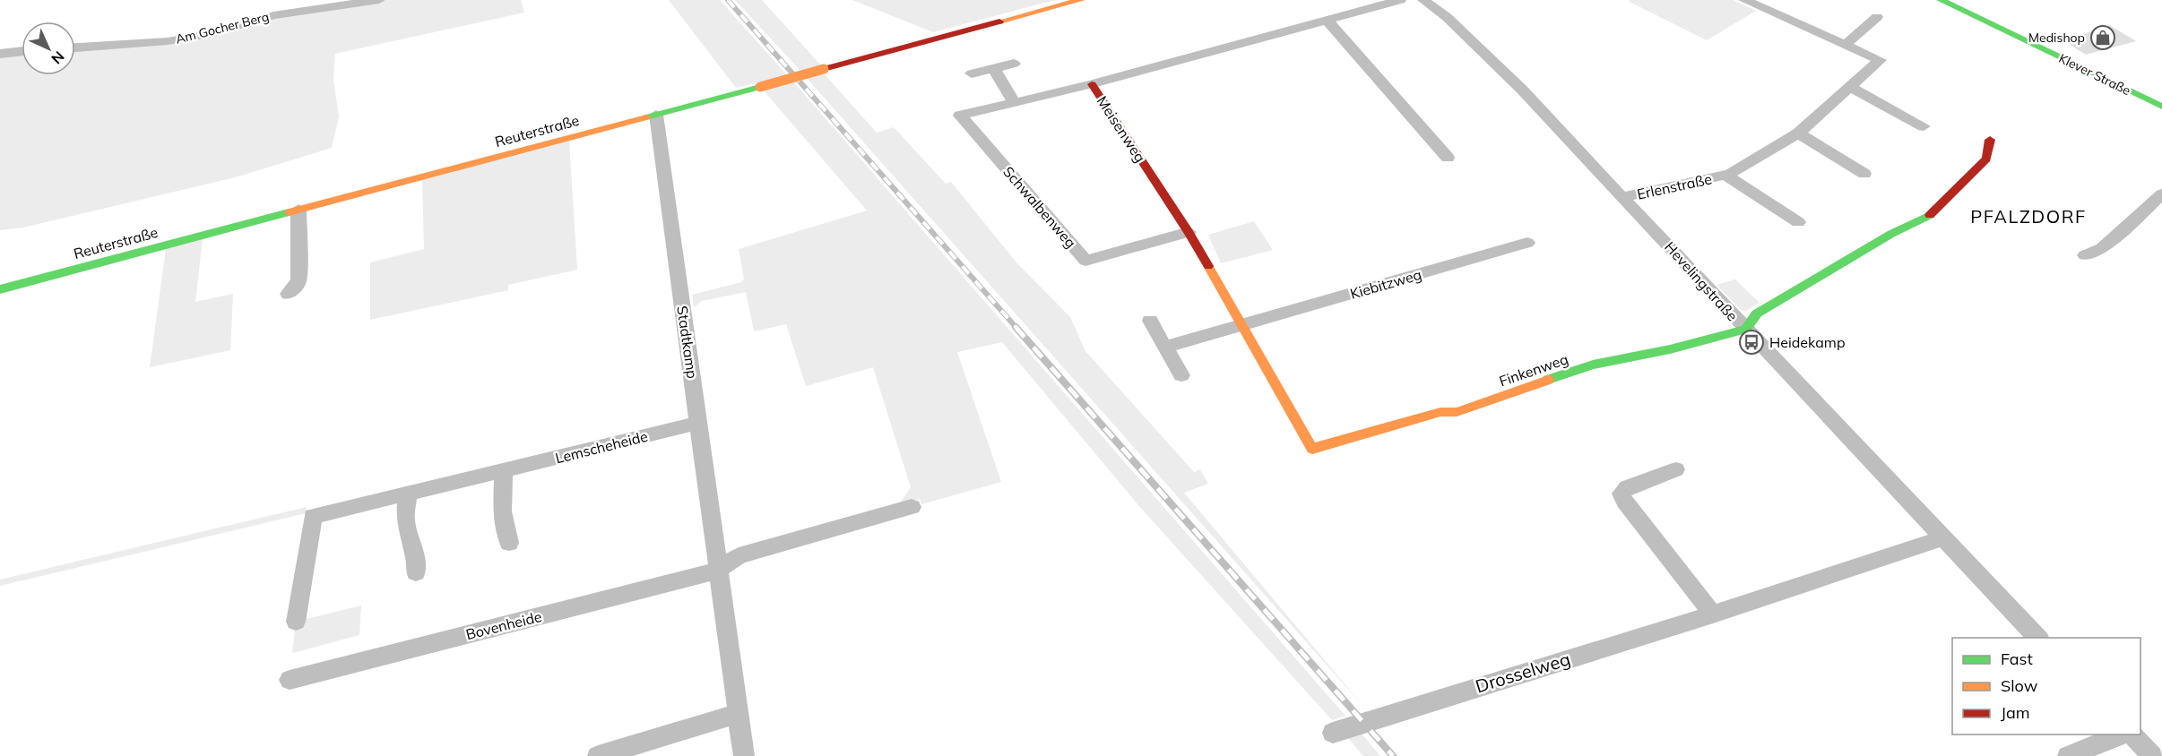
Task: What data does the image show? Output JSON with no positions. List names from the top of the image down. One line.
{"streets":{"street":["Am Gocher Berg","Klever Straße","Meisenweg","Reuterstraße","Erlenstraße","Schwalbenweg","Hevelingstraße","Kiebitzweg","Stadtkamp","Finkenweg","Lemscheheide","Bovenheide","Drosselweg"]},"crossings":[["Meisenweg","Schwalbenweg"],["Meisenweg","Kiebitzweg"],["Meisenweg","Finkenweg"],["Reuterstraße","Stadtkamp"],["Erlenstraße","Hevelingstraße"],["Hevelingstraße","Finkenweg"],["Hevelingstraße","Drosselweg"],["Stadtkamp","Lemscheheide"],["Stadtkamp","Bovenheide"]],"districts":["PFALZDORF"],"places":{"shop":["Medishop"],"bus stop":["Heidekamp"]},"legend":["Fast","Slow","Jam"],"north":"bottom right"}
